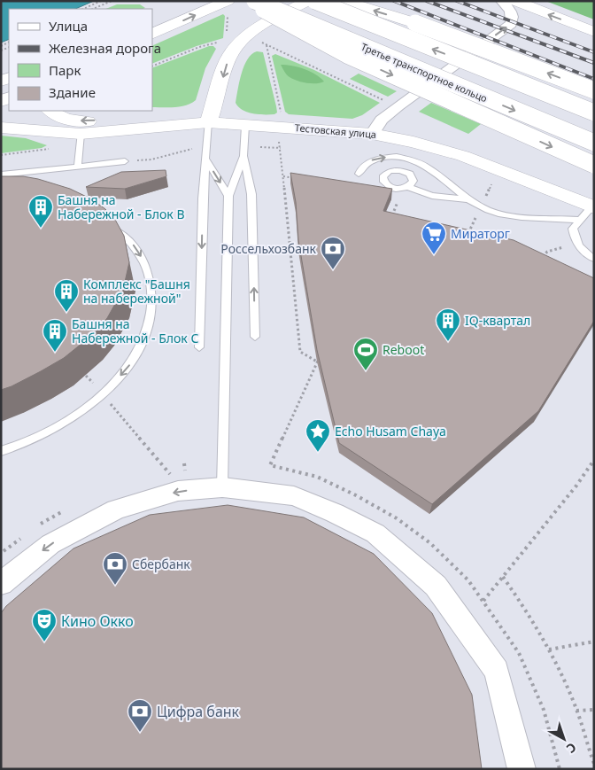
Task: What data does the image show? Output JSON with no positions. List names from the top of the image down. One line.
{"streets":{"main road":["Третье транспортное кольцо","Тестовская улица"]},"places":{"building":["Башня на Набережной - Блок В","Комплекс \"Башня на набережной\"","IQ-квартал","Башня на Набережной - Блок С"],"supermarket":["Мираторг"],"bank":["Россельхозбанк","Сбербанк","Цифра банк"],"sports":["Reboot"],"place":["Echo Husam Chaya"],"theatre":["Кино Окко"]},"legend":["Улица","Железная дорога","Парк","Здание"],"north":"bottom right"}
